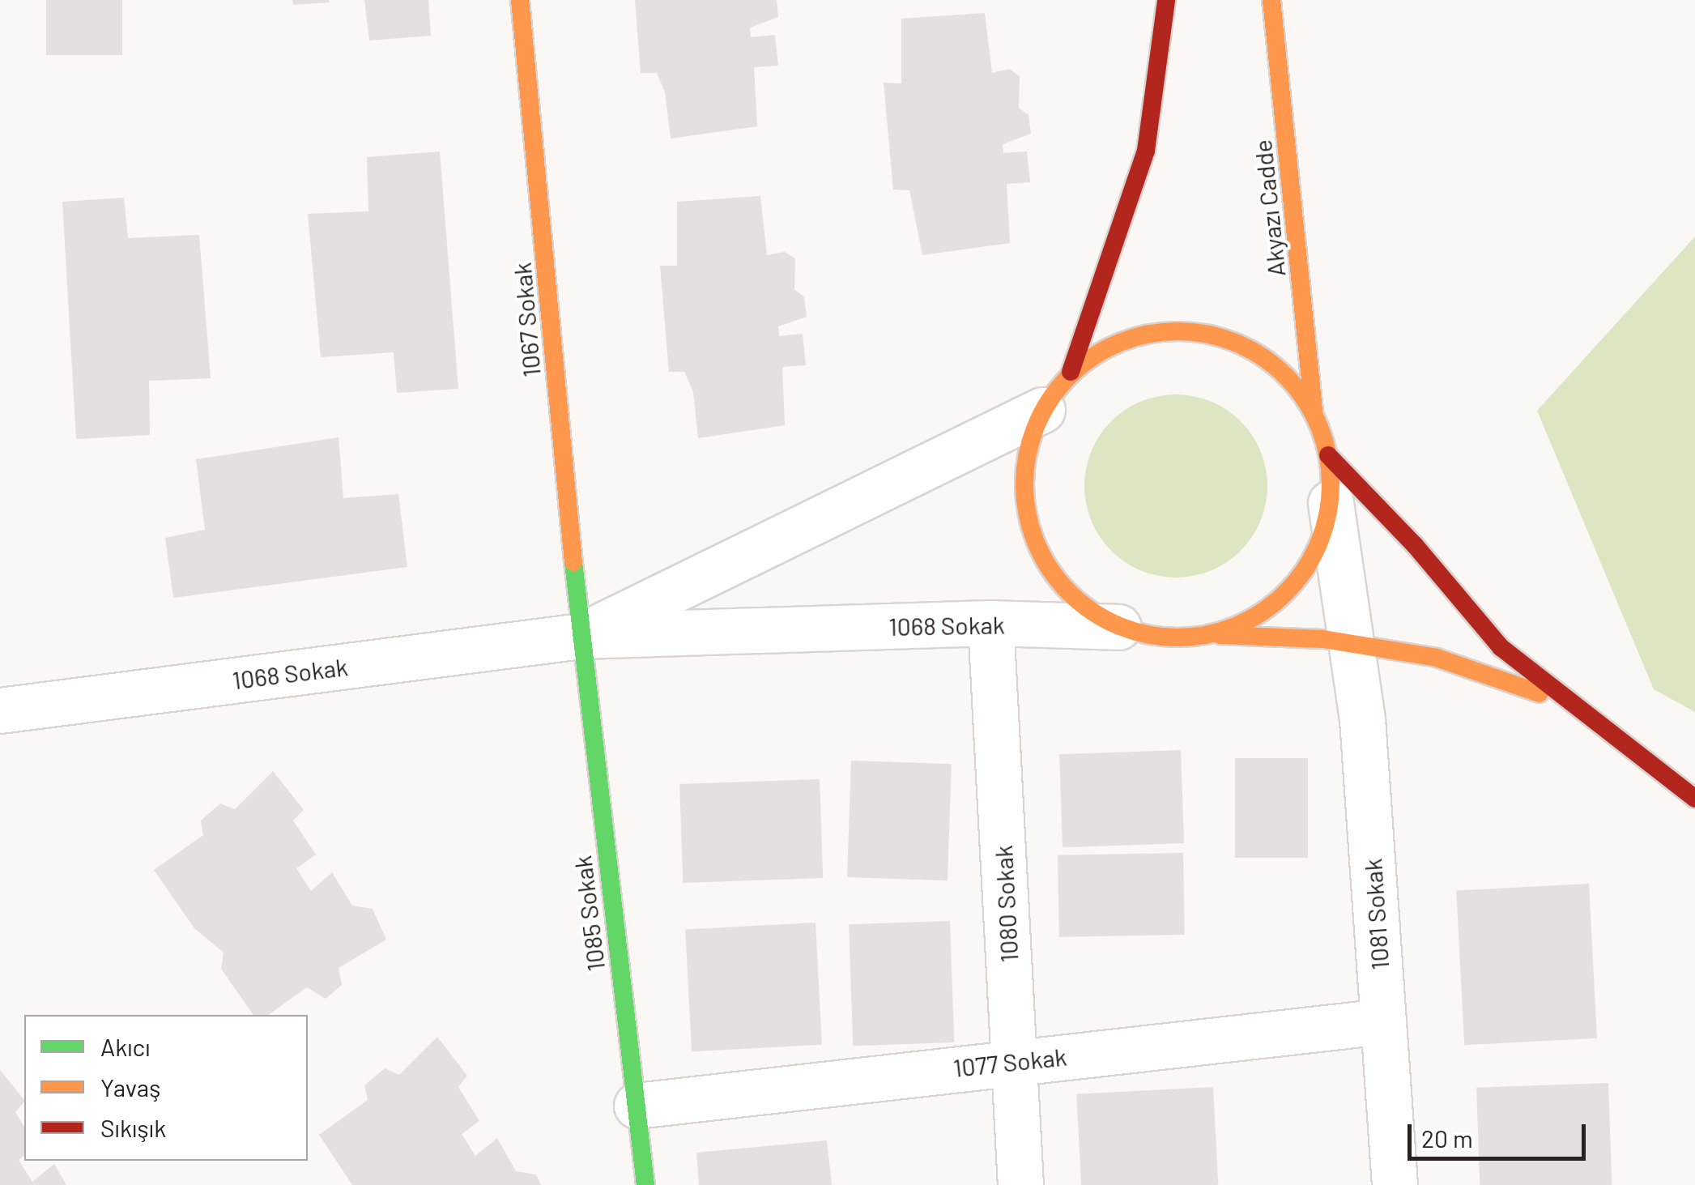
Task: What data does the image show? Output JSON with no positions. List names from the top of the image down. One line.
{"streets":{"main road":["Akyazı Cadde","1067 Sokak","1085 Sokak"],"street":["1068 Sokak","1080 Sokak","1081 Sokak","1077 Sokak"]},"crossings":[["1067 Sokak","1068 Sokak"],["1067 Sokak","1085 Sokak"],["1068 Sokak","1080 Sokak"],["1068 Sokak","1085 Sokak"],["1080 Sokak","1077 Sokak"],["1085 Sokak","1077 Sokak"],["1081 Sokak","1077 Sokak"]],"legend":["Akıcı","Yavaş","Sıkışık"],"scale_bar":"20 m"}
